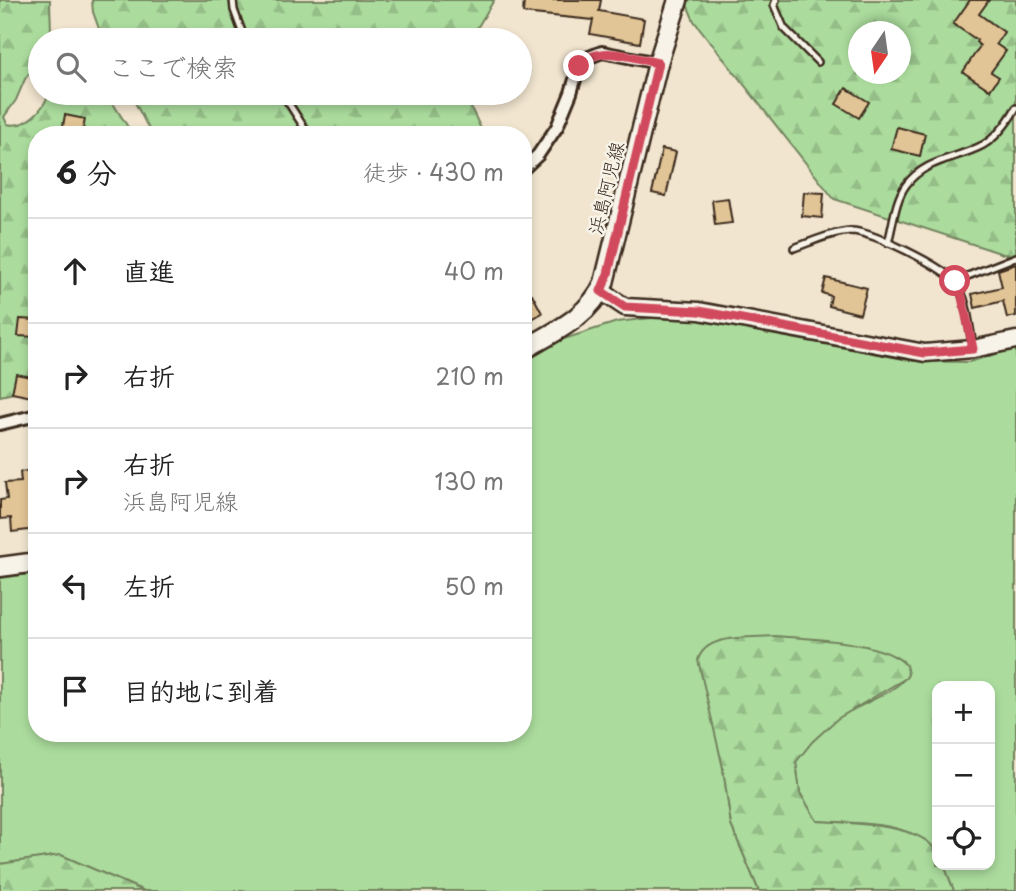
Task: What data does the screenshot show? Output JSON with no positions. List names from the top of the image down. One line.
{"streets":{"main road":["浜島阿児線"]},"north":"bottom","page":{"search":"ここで検索","heading":["6 分","徒歩 · 430 m"],"list":[["直進","40 m"],["右折","210 m"],["右折","浜島阿児線","130 m"],["左折","50 m"],"目的地に到着"],"map_buttons":["+","−"]}}
